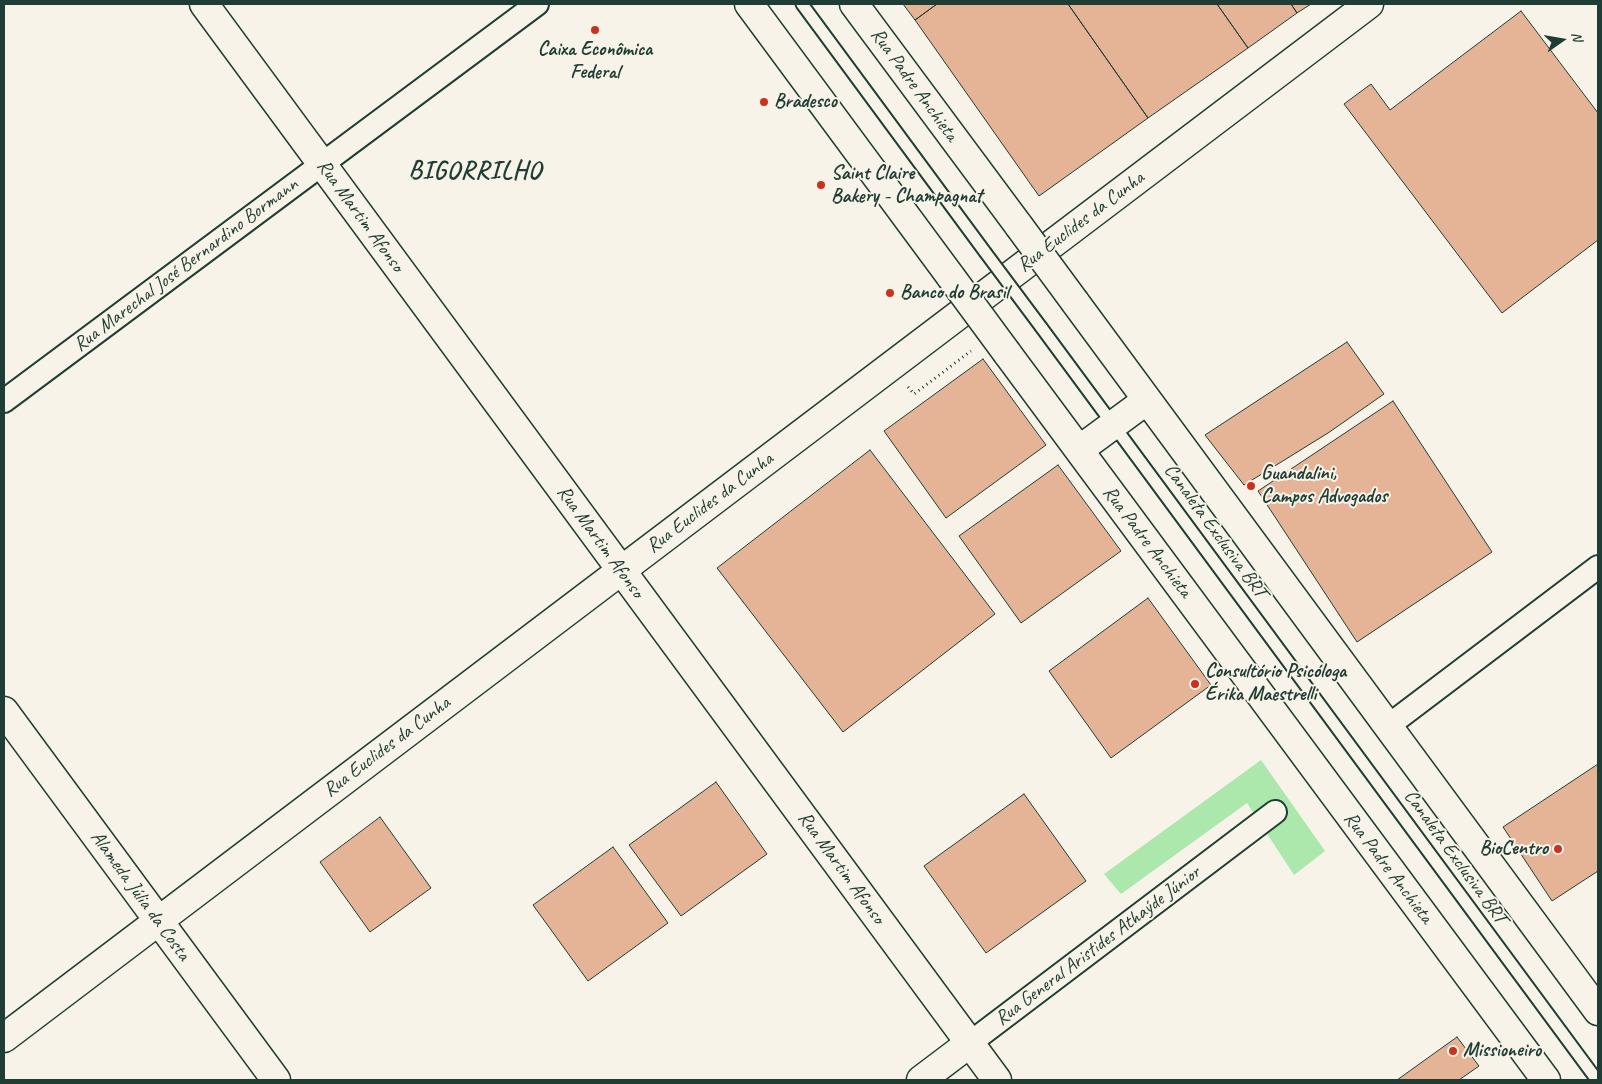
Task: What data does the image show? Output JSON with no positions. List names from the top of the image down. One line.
{"streets":{"street":["Rua Padre Anchieta","Rua Martim Afonso","Rua Euclides da Cunha","Rua Marechal José Bernardino Bormann","Alameda Júlia da Costa","Rua General Aristides Athaýde Júnior"],"lane":["Canaleta Exclusiva BRT"]},"crossings":[["Rua Martim Afonso","Rua Euclides da Cunha"],["Rua Martim Afonso","Rua Marechal José Bernardino Bormann"],["Rua Martim Afonso","Rua General Aristides Athaýde Júnior"],["Rua Euclides da Cunha","Alameda Júlia da Costa"]],"districts":["BIGORRILHO"],"places":["Caixa Econômica Federal","Bradesco","Saint Claire Bakery - Champagnat","Banco do Brasil","Guandalini, Campos Advogados","Consultório Psicóloga Érika Maestrelli","BioCentro","Missioneiro"],"north":"right"}
